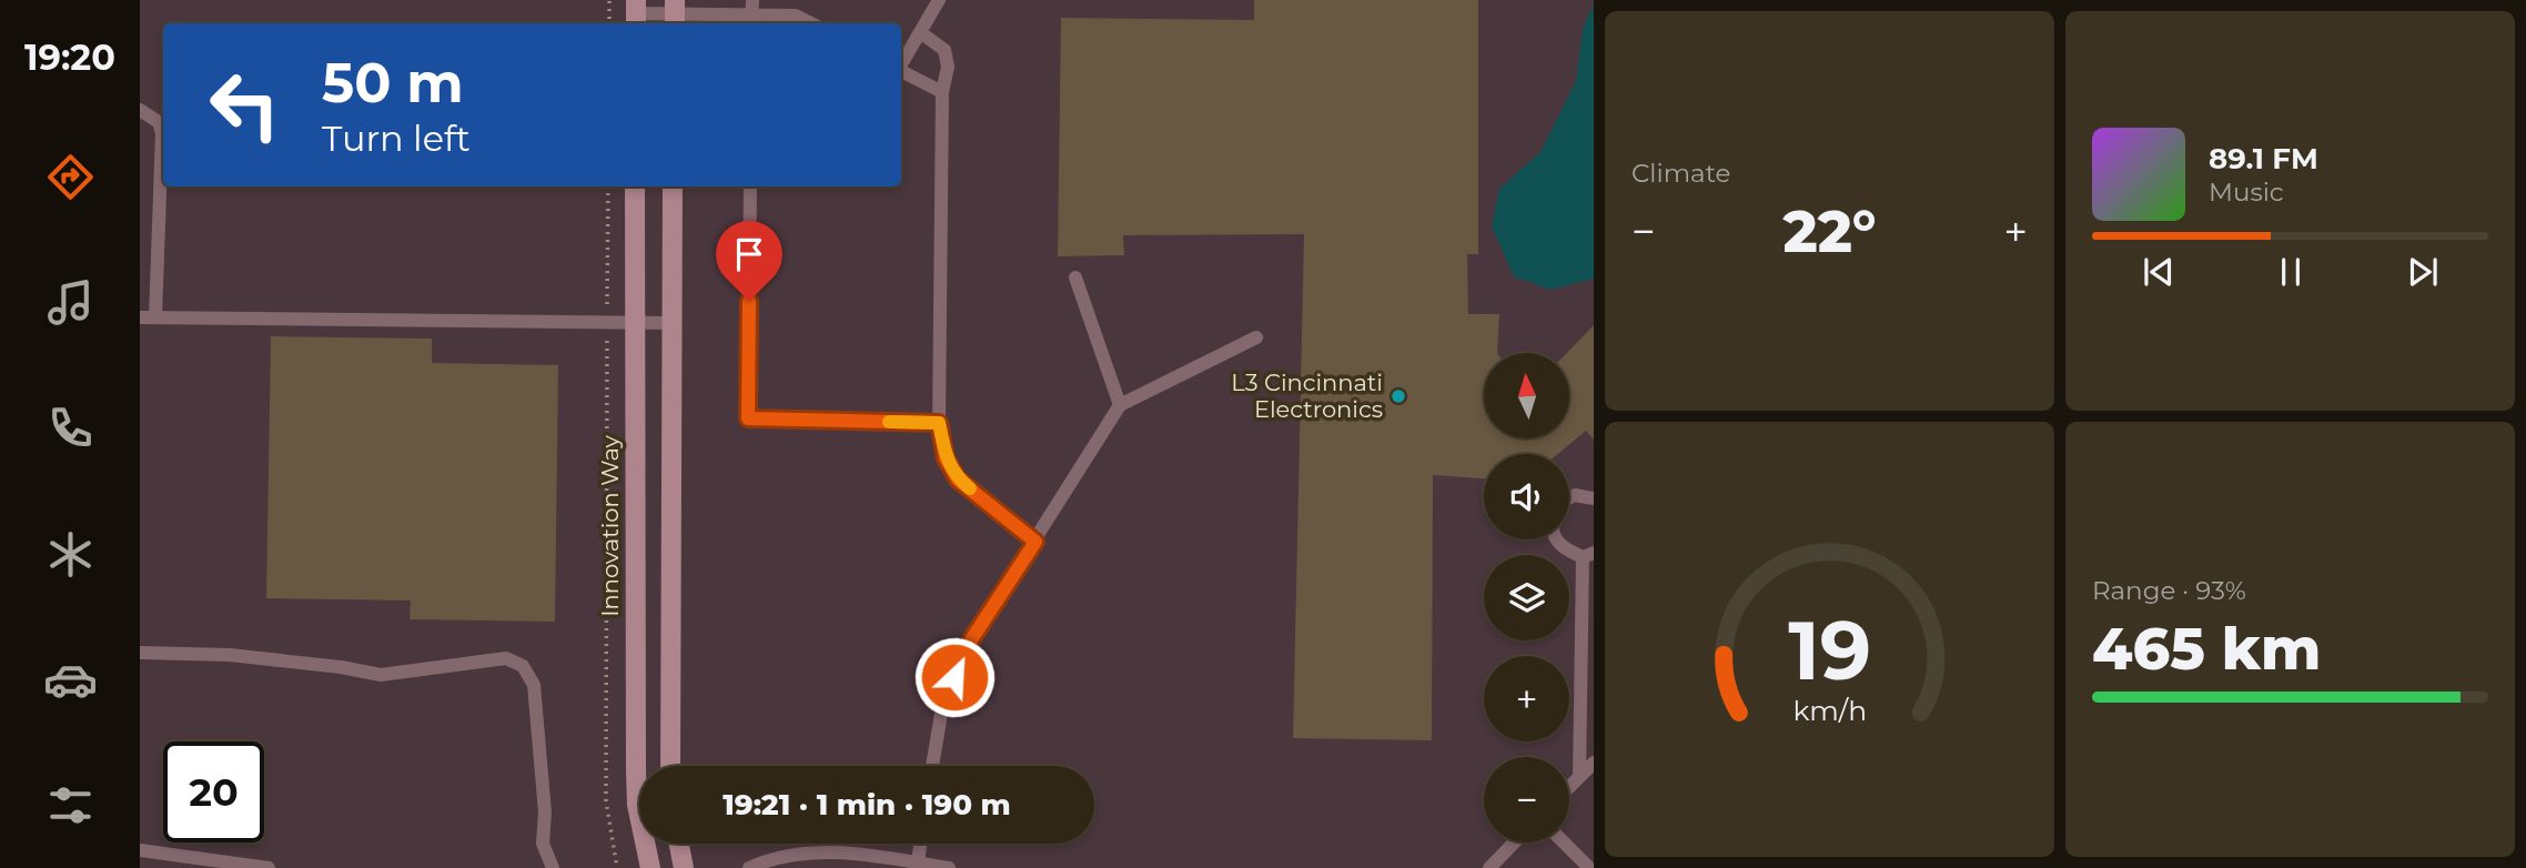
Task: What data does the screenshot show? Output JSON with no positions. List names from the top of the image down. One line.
{"streets":{"main road":["Innovation Way"]},"places":["L3 Cincinnati Electronics"],"north":"top","page":{"tabs":"19:20","tile":["Climate",["Range · 93%","465 km"]],"turn":["50 m","Turn left"],"song":["89.1 FM","Music"],"heat":["−","22°","+"],"map_buttons":["+","−"],"limit":"20","trip":"19:21 · 1 min · 190 m","gauge":["19","km/h"]}}
